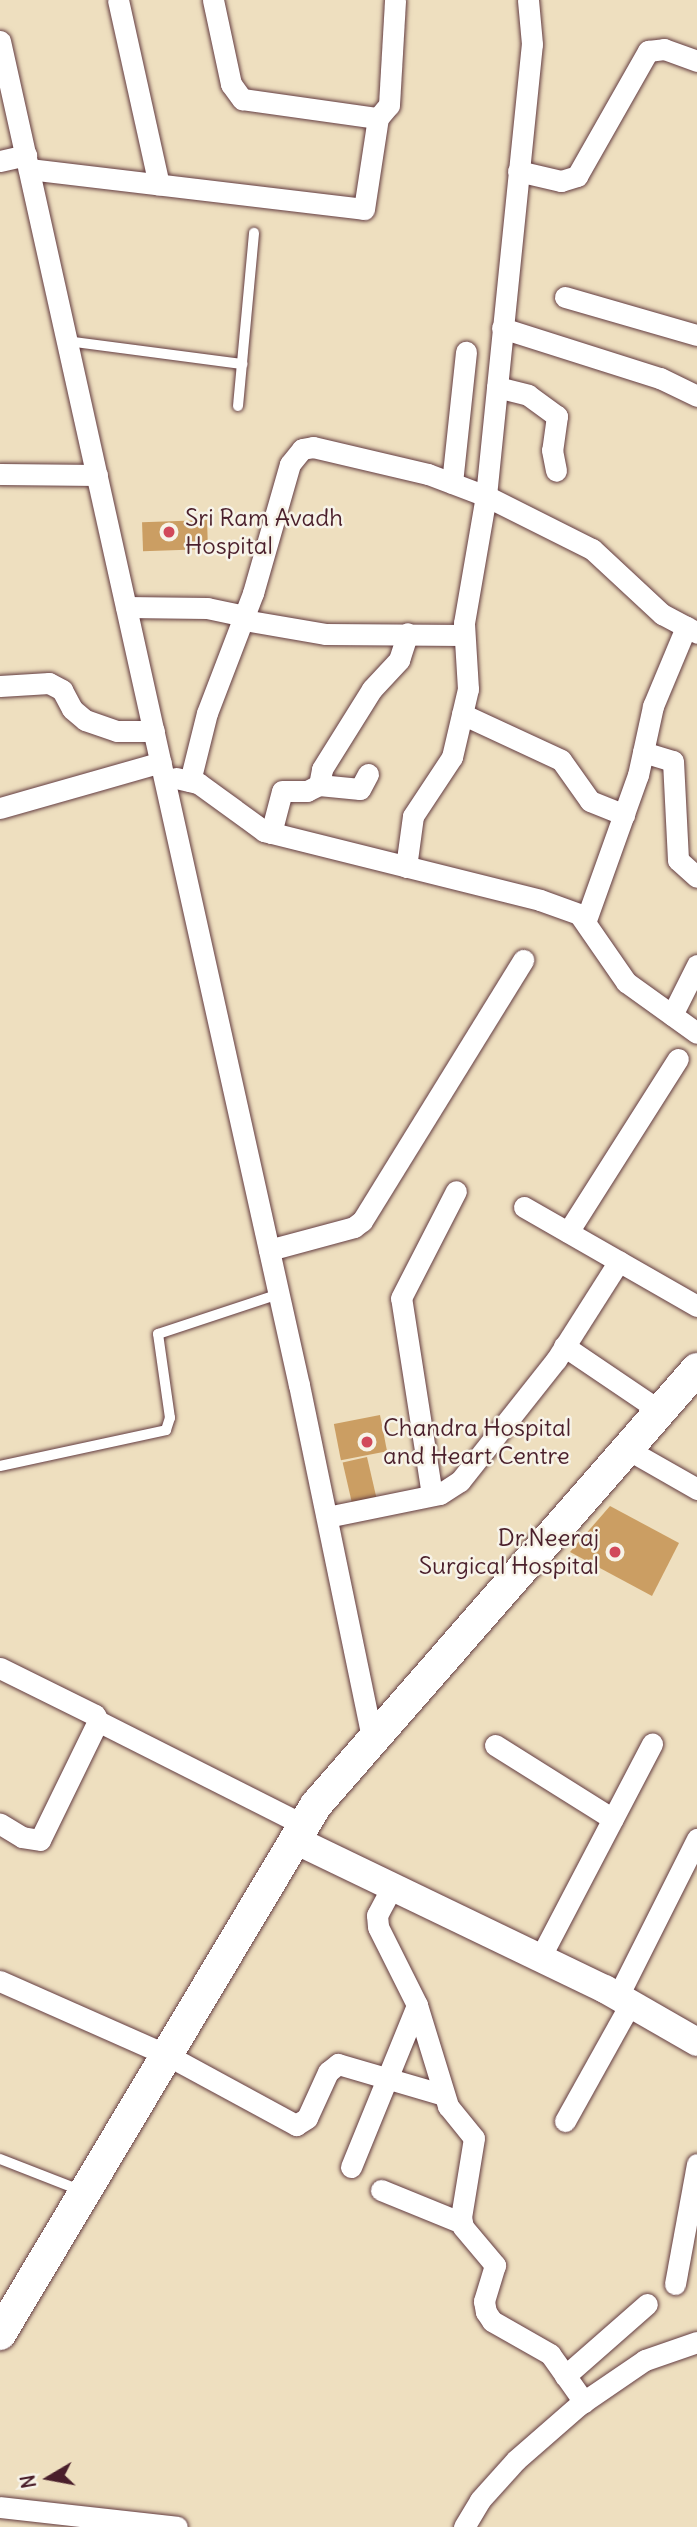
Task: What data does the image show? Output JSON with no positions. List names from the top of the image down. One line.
{"places":["Sri Ram Avadh Hospital","Chandra Hospital and Heart Centre","Dr.Neeraj Surgical Hospital"],"north":"left"}
